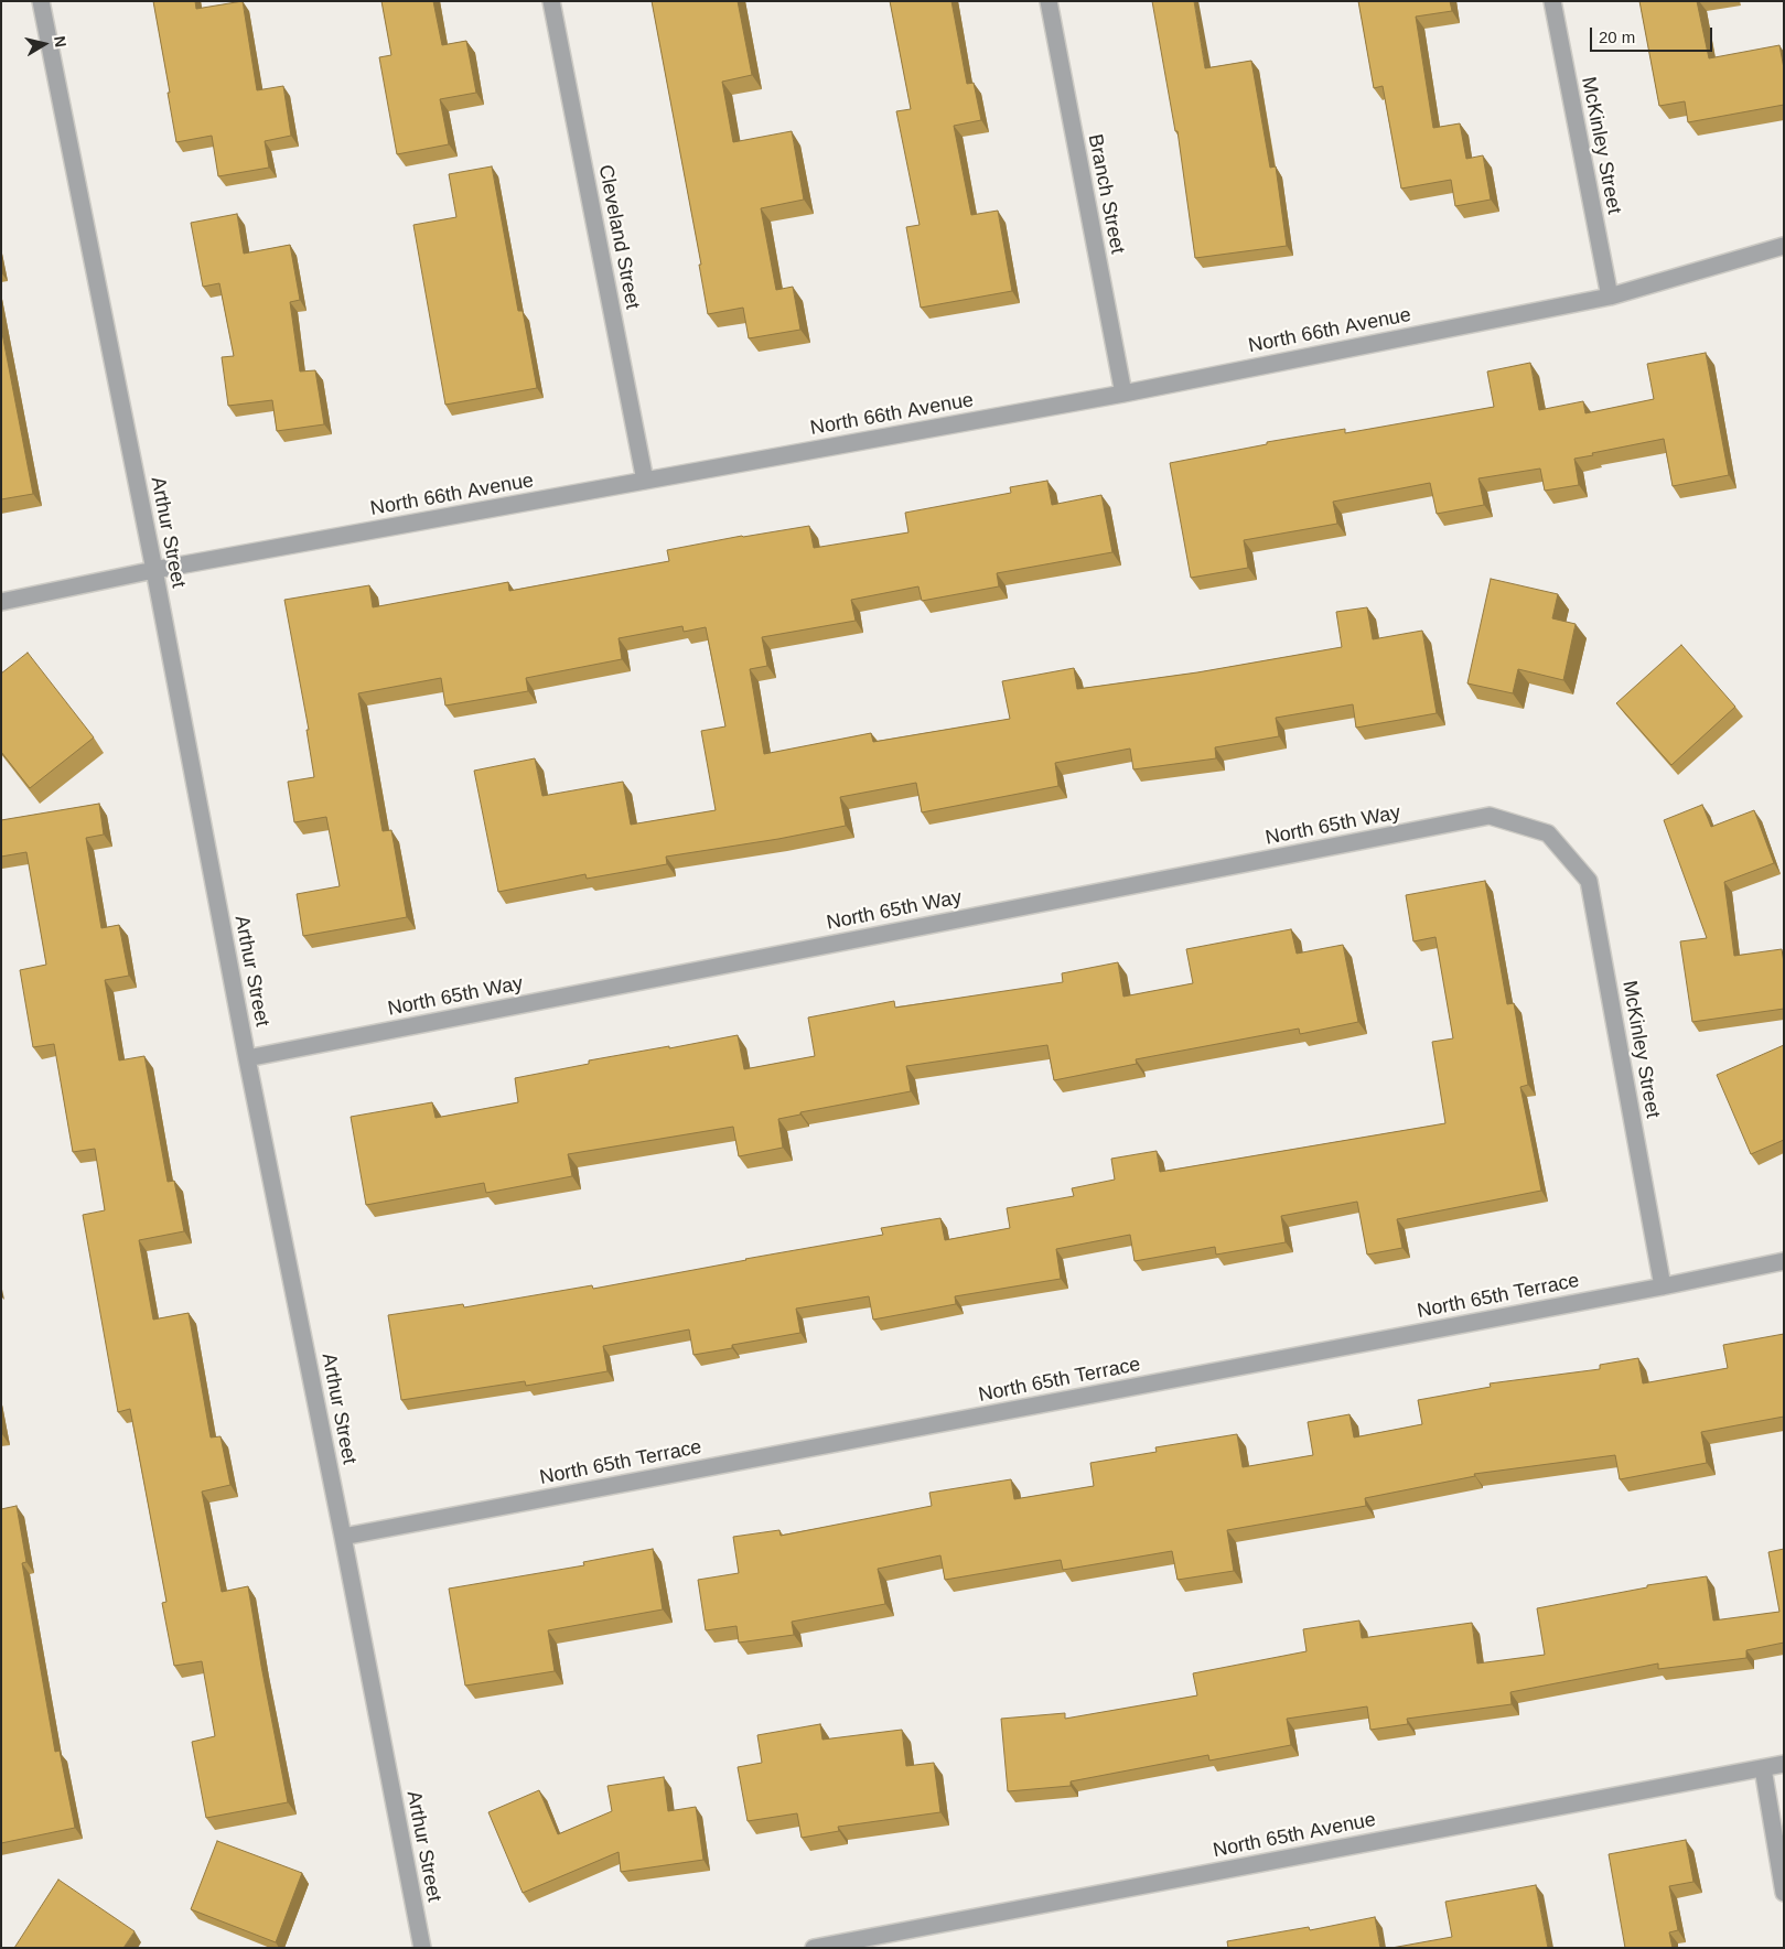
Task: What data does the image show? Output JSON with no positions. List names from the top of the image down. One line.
{"streets":{"street":["McKinley Street","Branch Street","Cleveland Street","North 66th Avenue","Arthur Street","North 65th Way","North 65th Terrace","North 65th Avenue"]},"crossings":[["McKinley Street","North 66th Avenue"],["McKinley Street","North 65th Way"],["McKinley Street","North 65th Terrace"],["Branch Street","North 66th Avenue"],["Cleveland Street","North 66th Avenue"],["North 66th Avenue","Arthur Street"],["Arthur Street","North 65th Way"],["Arthur Street","North 65th Terrace"]],"scale_bar":"20 m","north":"right"}
